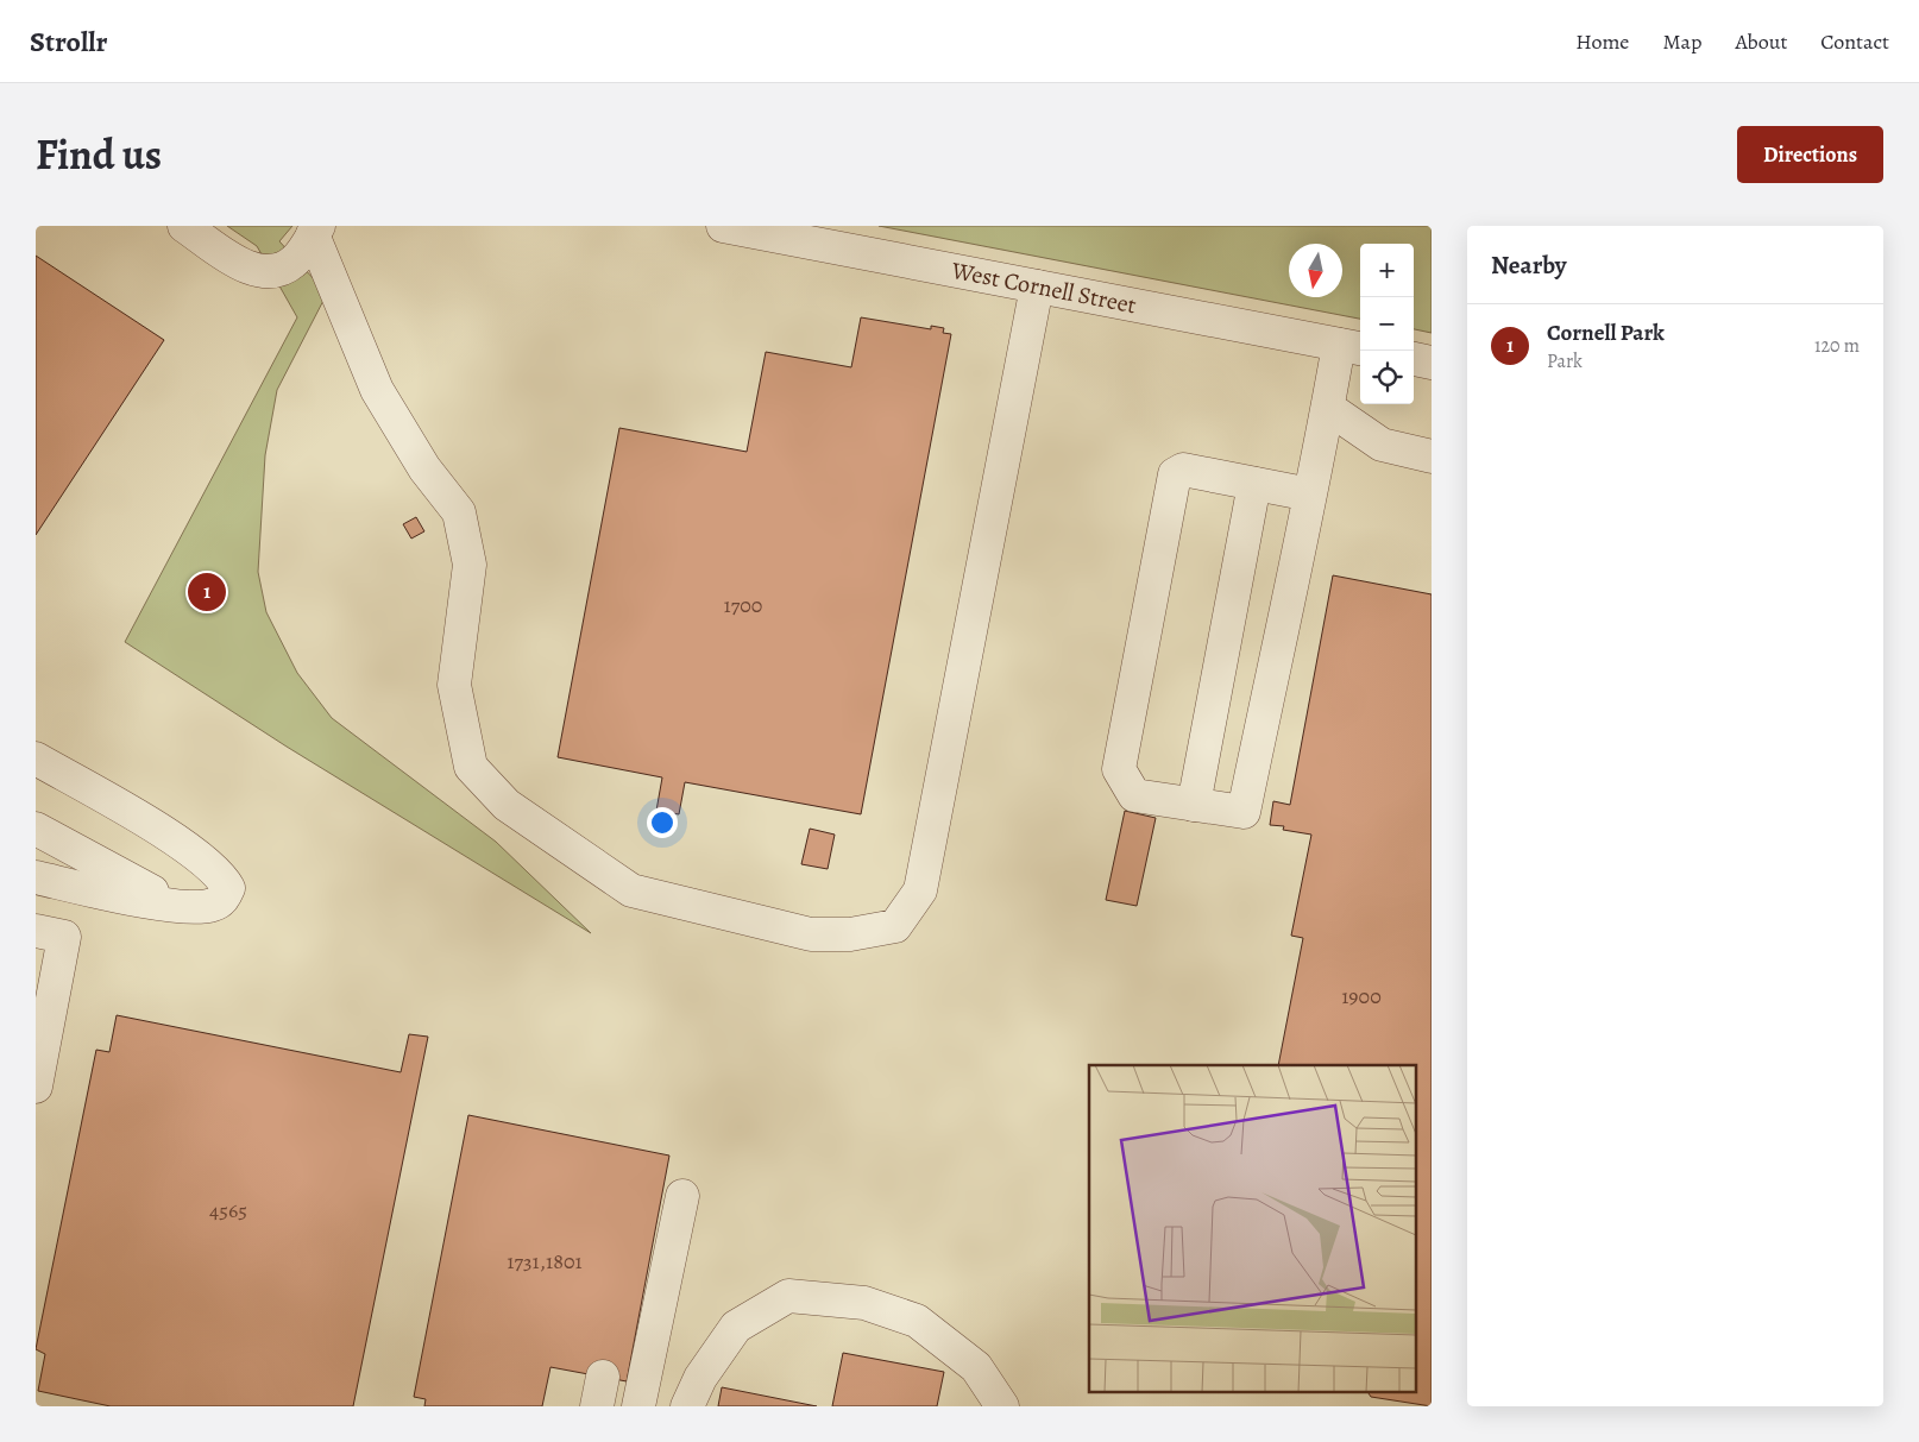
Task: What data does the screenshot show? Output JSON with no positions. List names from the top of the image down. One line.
{"streets":{"street":["West Cornell Street"]},"house_numbers":["1700","1900","4565","1731,1801"],"north":"bottom","page":{"header":"Strollr","nav":["Home","Map","About","Contact"],"title":"Find us","buttons":"Directions","heading":"Nearby","map_buttons":["+","−"],"list":[{"mark":"1","name":"Cornell Park","note":"Park","value":"120 m"}],"pins":"1"}}
